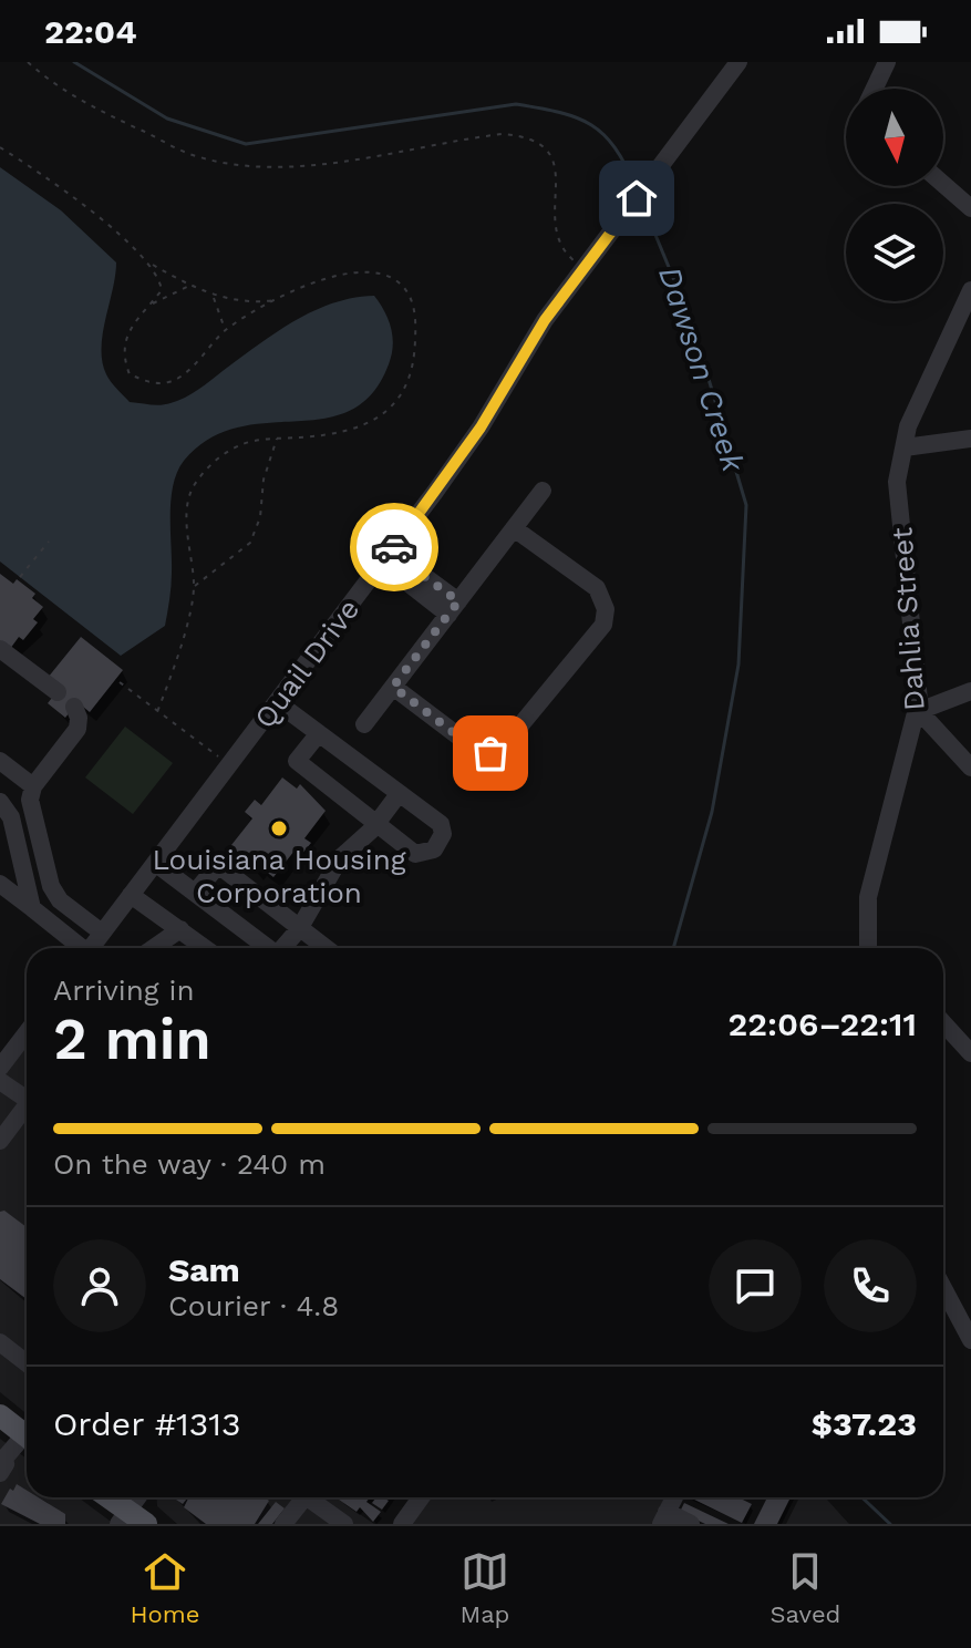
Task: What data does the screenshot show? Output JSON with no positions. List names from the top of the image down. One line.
{"streets":{"street":["Dahlia Street","Quail Drive"]},"water":["Dawson Creek"],"places":["Louisiana Housing Corporation"],"north":"bottom","page":{"status":"22:04","heading":["2 min","Arriving in","22:06–22:11"],"panel":["Sam","Courier · 4.8","Order #1313","$37.23"],"bar":"On the way · 240 m","tabs":["Home","Map","Saved"]}}
